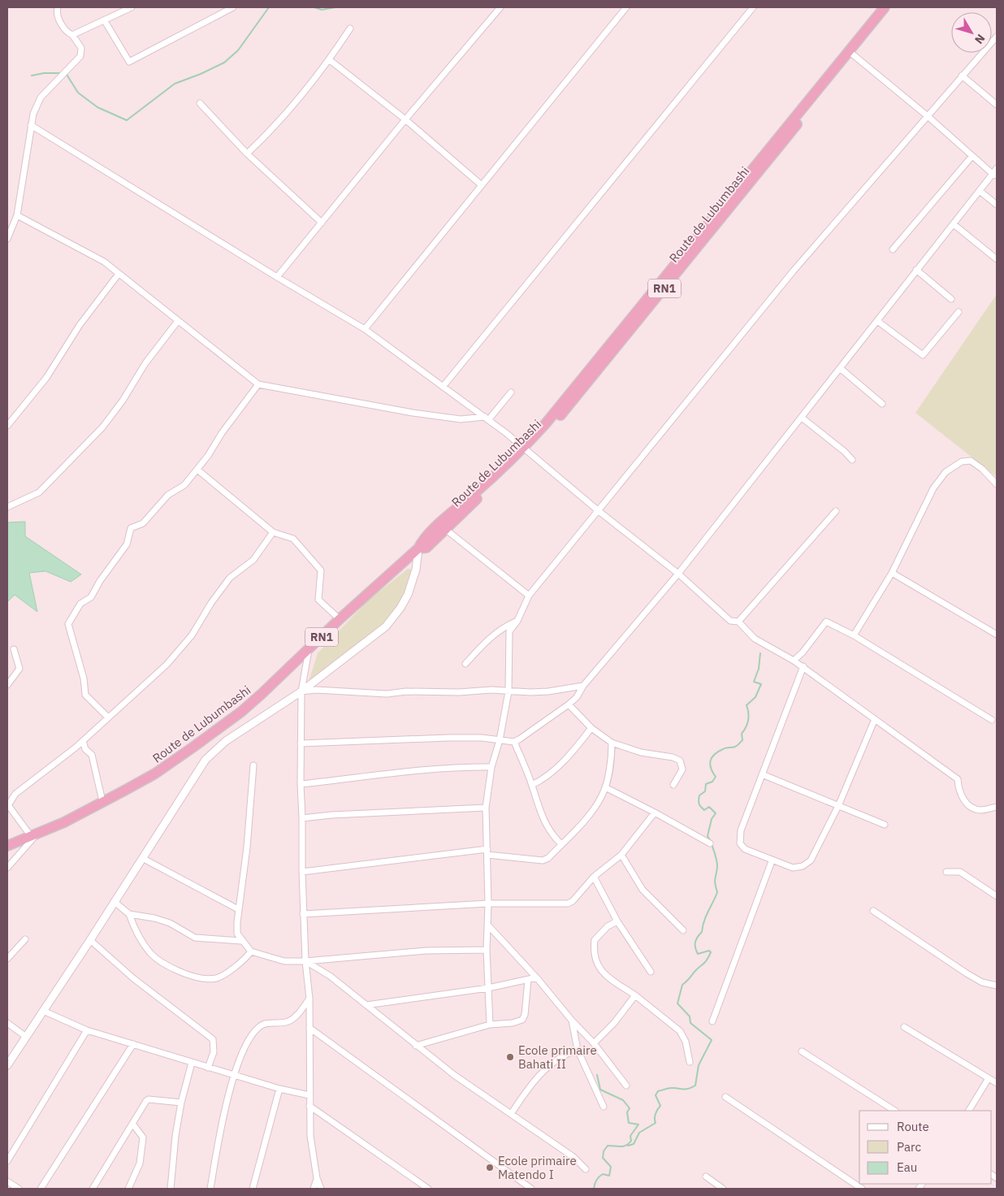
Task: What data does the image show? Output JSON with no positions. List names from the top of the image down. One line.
{"streets":{"highway":["Route de Lubumbashi","RN1"]},"places":["Ecole primaire Bahati II","Ecole primaire Matendo I"],"legend":["Route","Parc","Eau"],"north":"bottom right"}
